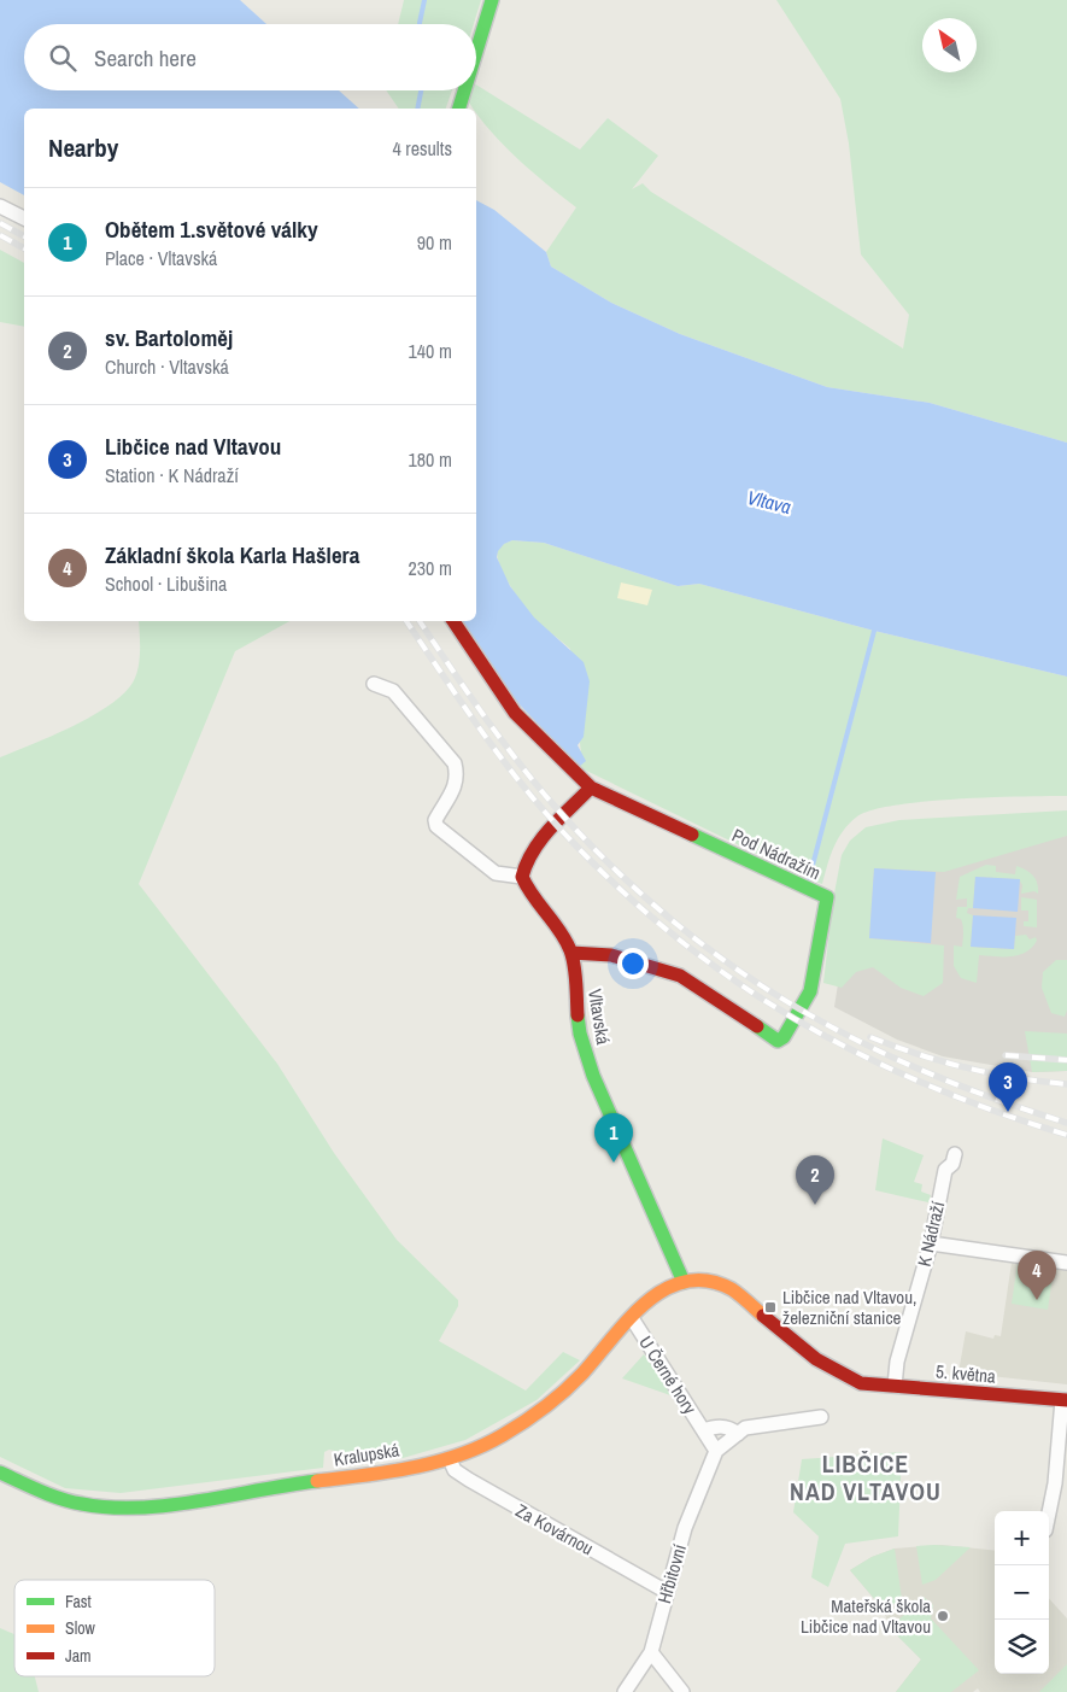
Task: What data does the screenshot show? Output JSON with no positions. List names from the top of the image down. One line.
{"streets":{"street":["Pod Nádražím","Vltavská","K Nádraží","5. května","U Černé hory","Kralupská","Za Kovárnou","Hřbitovní"]},"crossings":[["Pod Nádražím","Vltavská"],["Vltavská","5. května"],["Vltavská","Kralupská"],["K Nádraží","5. května"],["5. května","Kralupská"],["U Černé hory","Kralupská"],["U Černé hory","Hřbitovní"],["Kralupská","Za Kovárnou"],["Za Kovárnou","Hřbitovní"]],"districts":["LIBČICE NAD VLTAVOU"],"water":["Vltava"],"places":{"transit":["Libčice nad Vltavou, železniční stanice"],"other":["Mateřská škola Libčice nad Vltavou"]},"legend":["Fast","Slow","Jam"],"north":"top left","page":{"search":"Search here","heading":["Nearby","4 results"],"list":[{"mark":"1","name":"Obětem 1.světové války","note":"Place · Vltavská","value":"90 m"},{"mark":"2","name":"sv. Bartoloměj","note":"Church · Vltavská","value":"140 m"},{"mark":"3","name":"Libčice nad Vltavou","note":"Station · K Nádraží","value":"180 m"},{"mark":"4","name":"Základní škola Karla Hašlera","note":"School · Libušina","value":"230 m"}],"pins":["3","1","2","4"],"map_buttons":["+","−"]}}
